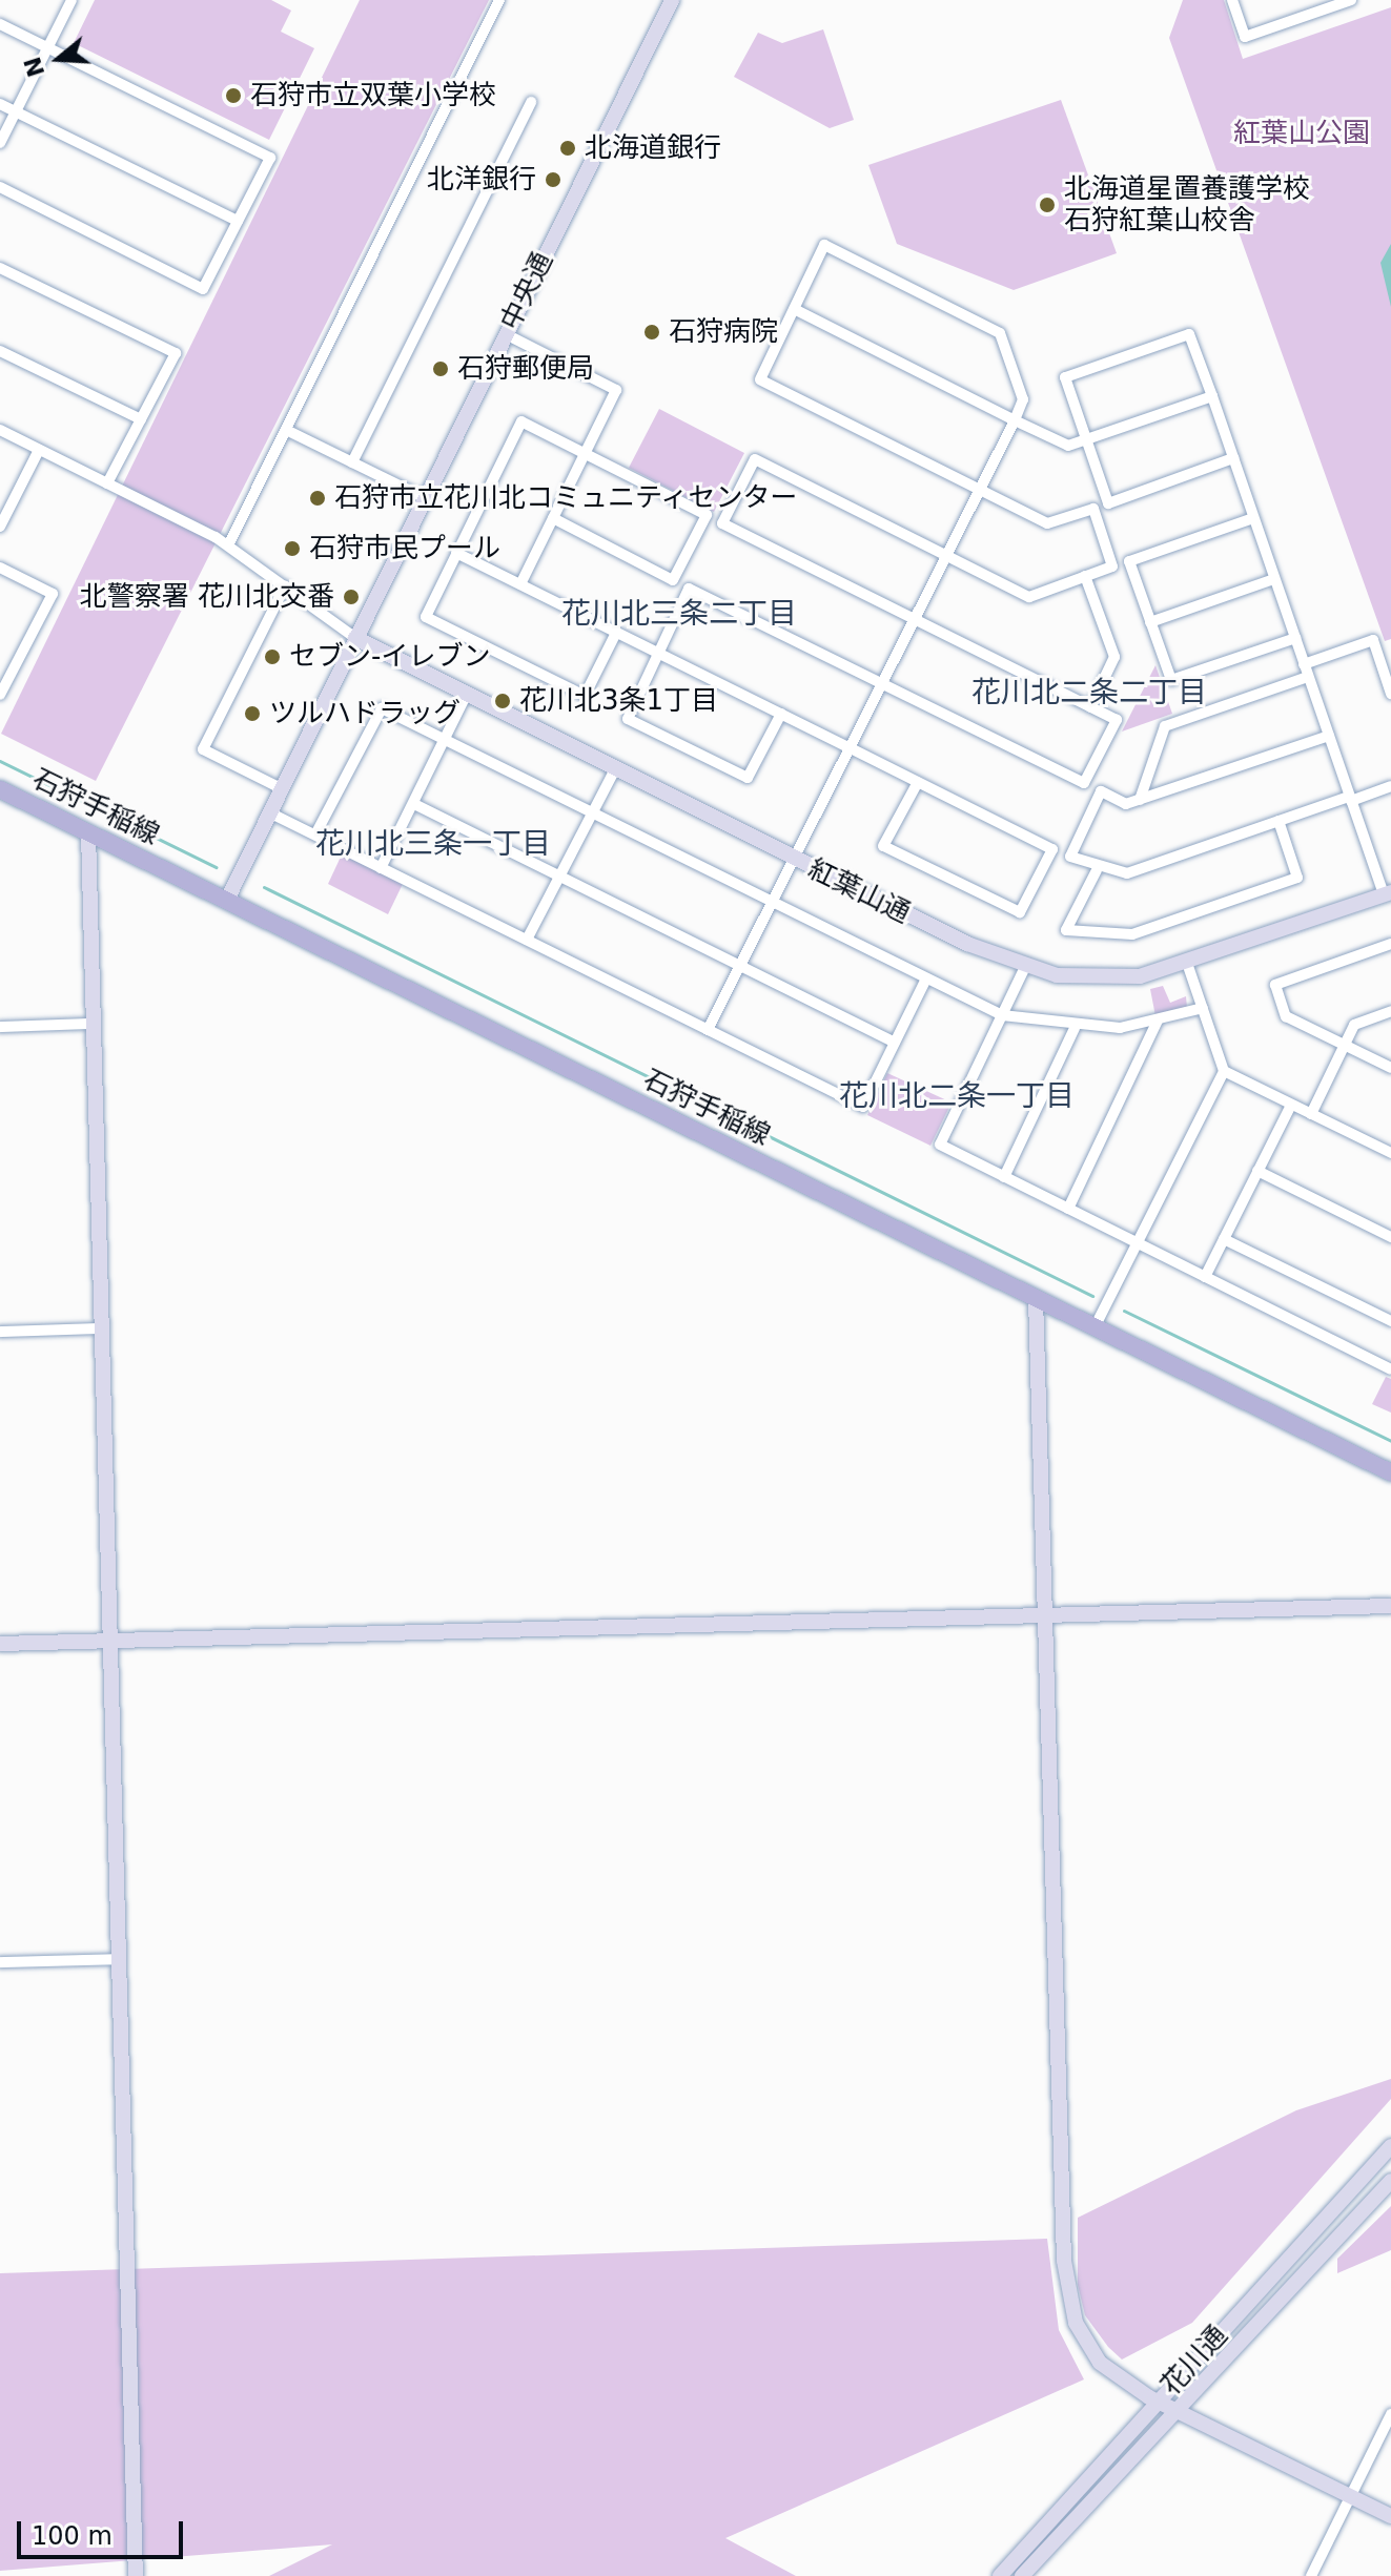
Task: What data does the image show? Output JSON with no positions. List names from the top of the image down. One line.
{"streets":{"main road":["石狩手稲線"],"street":["中央通","紅葉山通","花川通"]},"crossings":[["中央通","石狩手稲線"],["中央通","紅葉山通"]],"districts":["花川北三条二丁目","花川北二条二丁目","花川北三条一丁目","花川北二条一丁目"],"parks":["紅葉山公園"],"places":["石狩市立双葉小学校","北海道銀行","北洋銀行","北海道星置養護学校 石狩紅葉山校舎","石狩病院","石狩郵便局","石狩市立花川北コミュニティセンター","石狩市民プール","北警察署 花川北交番","セブン-イレブン","花川北3条1丁目","ツルハドラッグ"],"scale_bar":"100 m","north":"left"}
